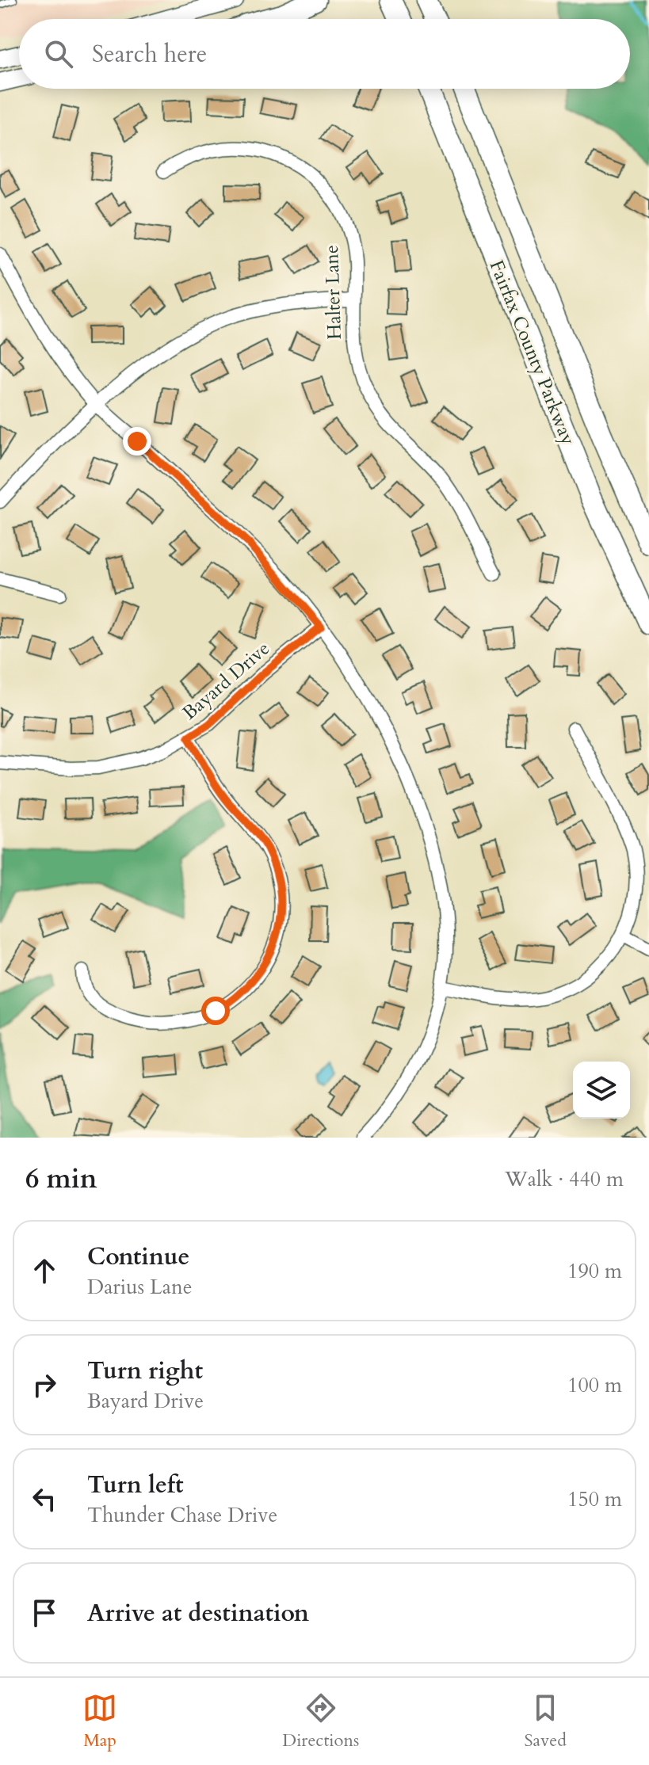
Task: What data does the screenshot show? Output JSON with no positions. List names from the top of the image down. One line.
{"streets":{"highway":["Fairfax County Parkway"],"street":["Halter Lane","Bayard Drive"]},"page":{"search":"Search here","heading":["6 min","Walk · 440 m"],"list":[["Continue","Darius Lane","190 m"],["Turn right","Bayard Drive","100 m"],["Turn left","Thunder Chase Drive","150 m"],"Arrive at destination"],"nav":["Map","Directions","Saved"]}}
